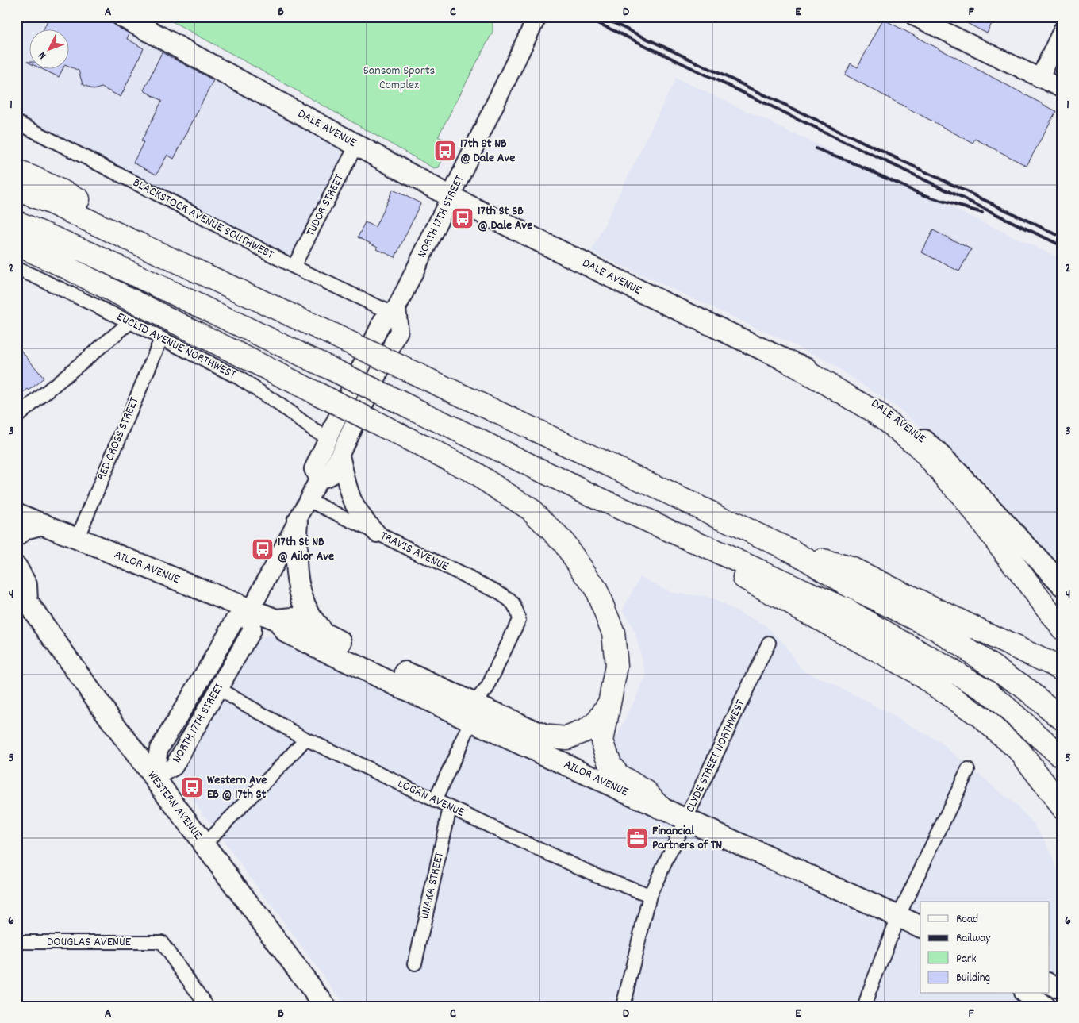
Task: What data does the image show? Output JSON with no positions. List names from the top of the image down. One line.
{"streets":{"main road":["DALE AVENUE","NORTH 17TH STREET","AILOR AVENUE","WESTERN AVENUE"],"street":["TUDOR STREET","BLACKSTOCK AVENUE SOUTHWEST","EUCLID AVENUE NORTHWEST","RED CROSS STREET","TRAVIS AVENUE","CLYDE STREET NORTHWEST","LOGAN AVENUE","UNAKA STREET","DOUGLAS AVENUE"]},"crossings":[["DALE AVENUE","TUDOR STREET"],["DALE AVENUE","NORTH 17TH STREET"],["TUDOR STREET","BLACKSTOCK AVENUE SOUTHWEST"],["NORTH 17TH STREET","BLACKSTOCK AVENUE SOUTHWEST"],["NORTH 17TH STREET","EUCLID AVENUE NORTHWEST"],["NORTH 17TH STREET","TRAVIS AVENUE"],["NORTH 17TH STREET","AILOR AVENUE"],["NORTH 17TH STREET","LOGAN AVENUE"],["NORTH 17TH STREET","WESTERN AVENUE"],["EUCLID AVENUE NORTHWEST","RED CROSS STREET"],["RED CROSS STREET","AILOR AVENUE"],["TRAVIS AVENUE","AILOR AVENUE"],["AILOR AVENUE","CLYDE STREET NORTHWEST"],["CLYDE STREET NORTHWEST","LOGAN AVENUE"],["LOGAN AVENUE","UNAKA STREET"]],"parks":["Sansom Sports Complex"],"places":{"bus stop":["17th St NB @ Dale Ave","17th St SB @ Dale Ave","17th St NB @ Ailor Ave","Western Ave EB @ 17th St"],"office":["Financial Partners of TN"]},"legend":["Road","Railway","Park","Building"],"north":"bottom left","grid":{"columns":["A","B","C","D","E","F"],"rows":["1","2","3","4","5","6"]}}
